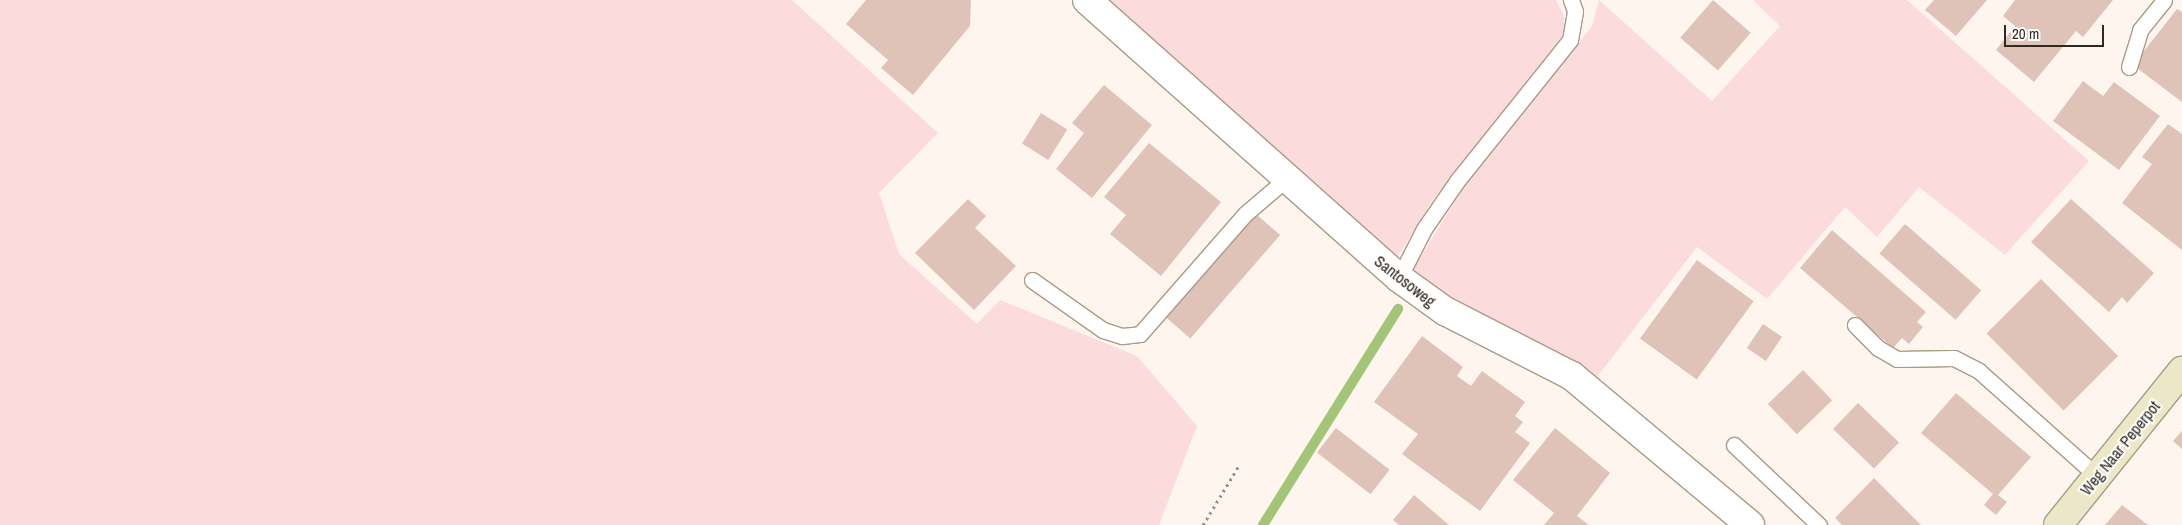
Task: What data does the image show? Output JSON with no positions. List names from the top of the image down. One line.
{"streets":{"street":["Santosoweg","Weg Naar Peperpot"]},"scale_bar":"20 m"}
